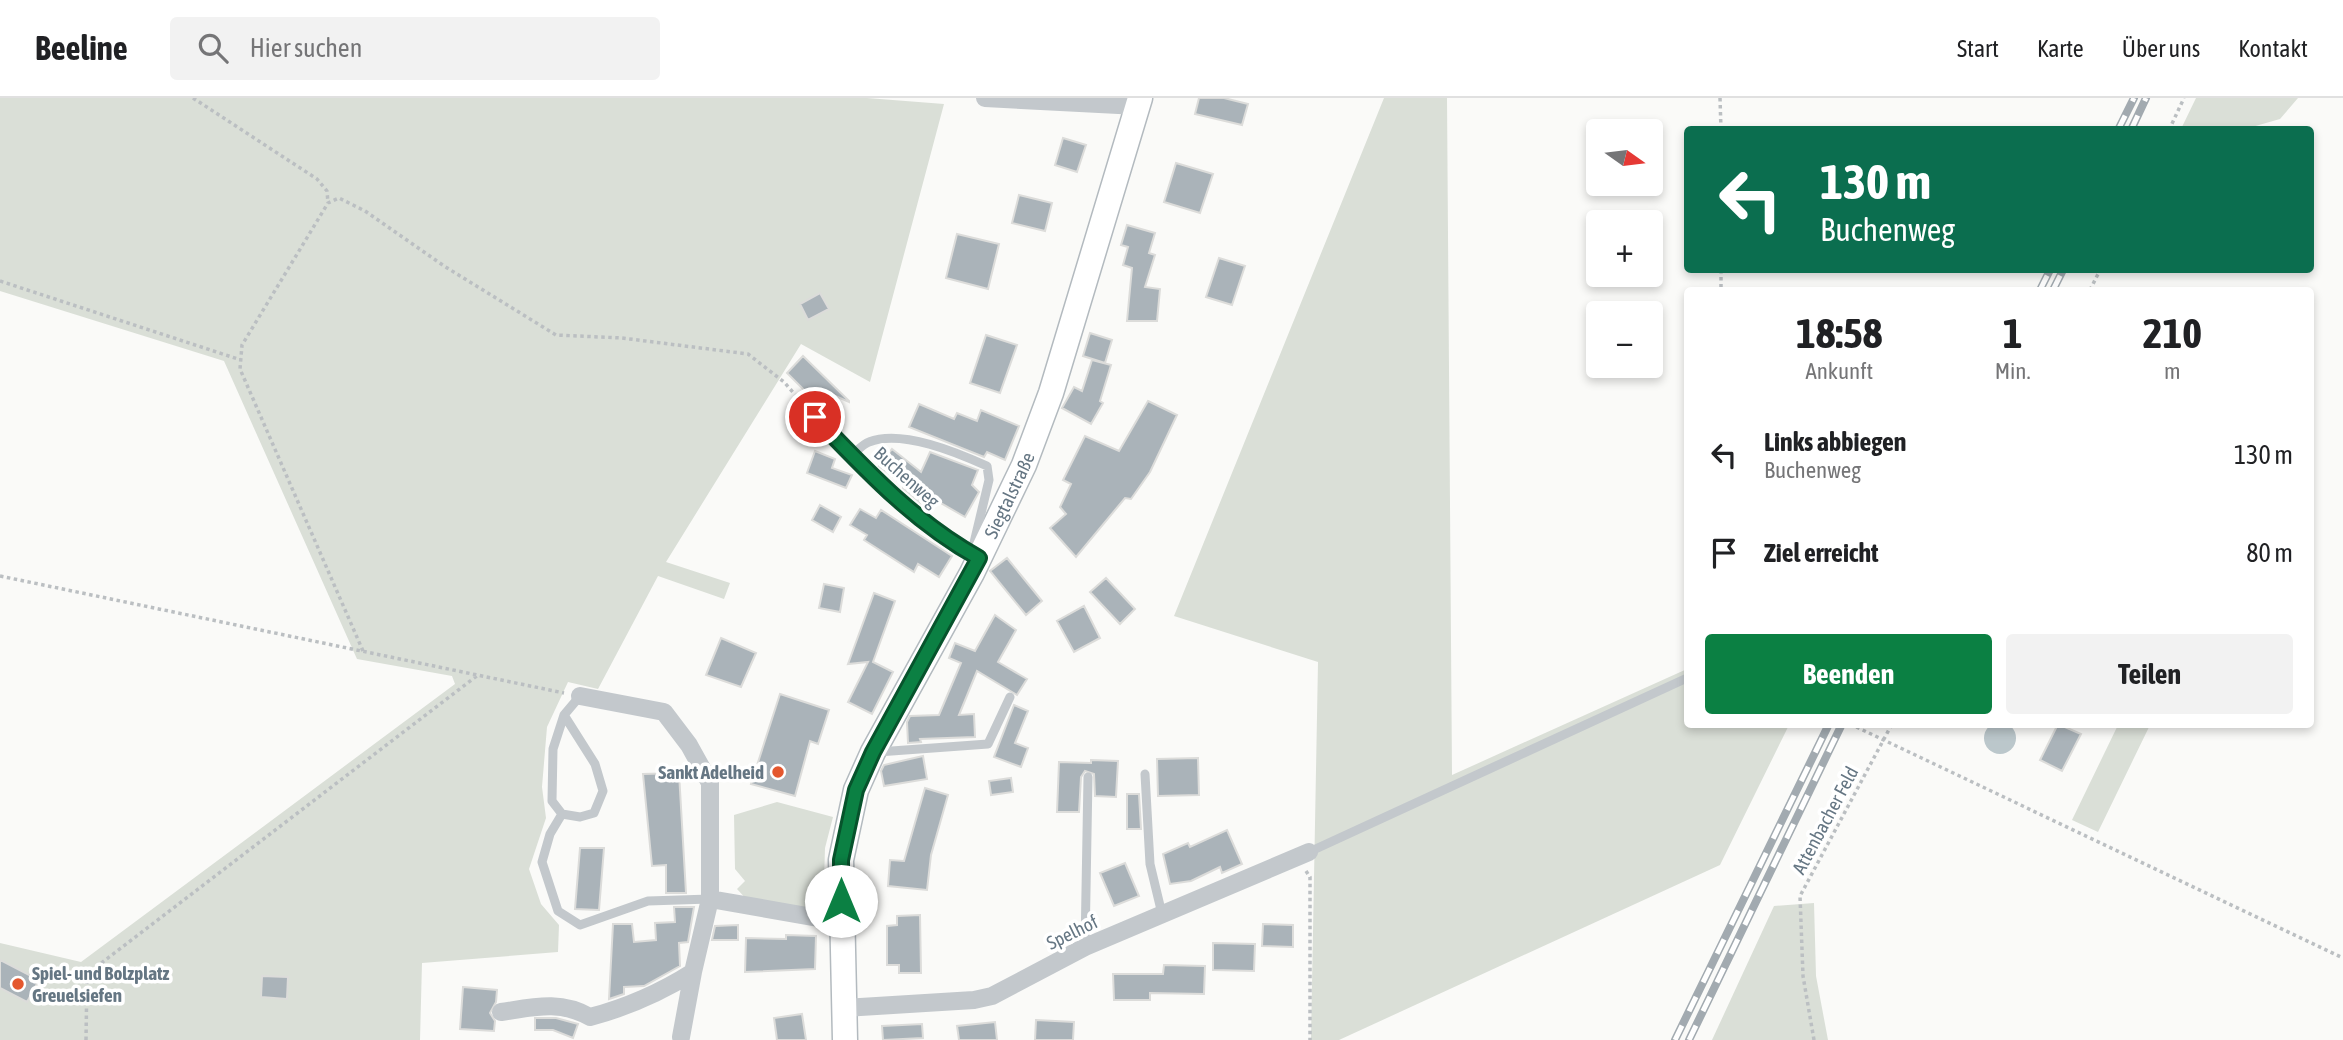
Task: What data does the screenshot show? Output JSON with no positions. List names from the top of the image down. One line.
{"streets":{"main road":["Siegtalstraße"],"street":["Buchenweg","Spelhof"],"path":["Attenbacher Feld"]},"crossings":[["Buchenweg","Siegtalstraße"],["Siegtalstraße","Spelhof"]],"places":["Sankt Adelheid","Spiel- und Bolzplatz Greuelsiefen"],"north":"right","page":{"header":"Beeline","search":"Hier suchen","nav":["Start","Karte","Über uns","Kontakt"],"map_buttons":["+","−"],"turn":["130 m","Buchenweg"],"eta":["18:58","Ankunft","1","Min.","210","m"],"list":[{"name":"Links abbiegen","note":"Buchenweg","value":"130 m"},{"name":"Ziel erreicht","value":"80 m"}],"buttons":["Beenden","Teilen"]}}
